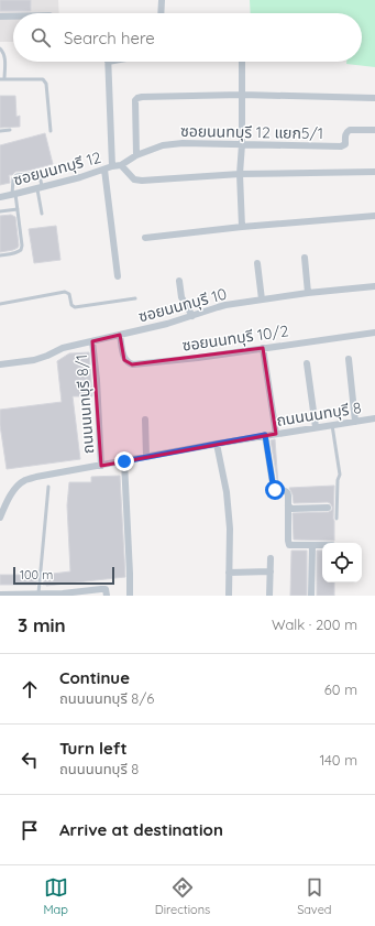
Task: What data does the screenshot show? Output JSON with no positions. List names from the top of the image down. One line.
{"streets":{"street":["ซอยนนทบุรี 12 แยก5/1","ซอยนนทบุรี 12","ซอยนนทบุรี 10","ซอยนนทบุรี 10/2","ถนนนนทบุรี 8/1","ถนนนนทบุรี 8"]},"crossings":[["ซอยนนทบุรี 12 แยก5/1","ซอยนนทบุรี 12"],["ซอยนนทบุรี 10","ซอยนนทบุรี 10/2"],["ซอยนนทบุรี 10","ถนนนนทบุรี 8/1"],["ถนนนนทบุรี 8/1","ถนนนนทบุรี 8"]],"scale_bar":"100 m","page":{"search":"Search here","scale":"100 m","heading":["3 min","Walk · 200 m"],"list":[["Continue","ถนนนนทบุรี 8/6","60 m"],["Turn left","ถนนนนทบุรี 8","140 m"],"Arrive at destination"],"nav":["Map","Directions","Saved"]}}
